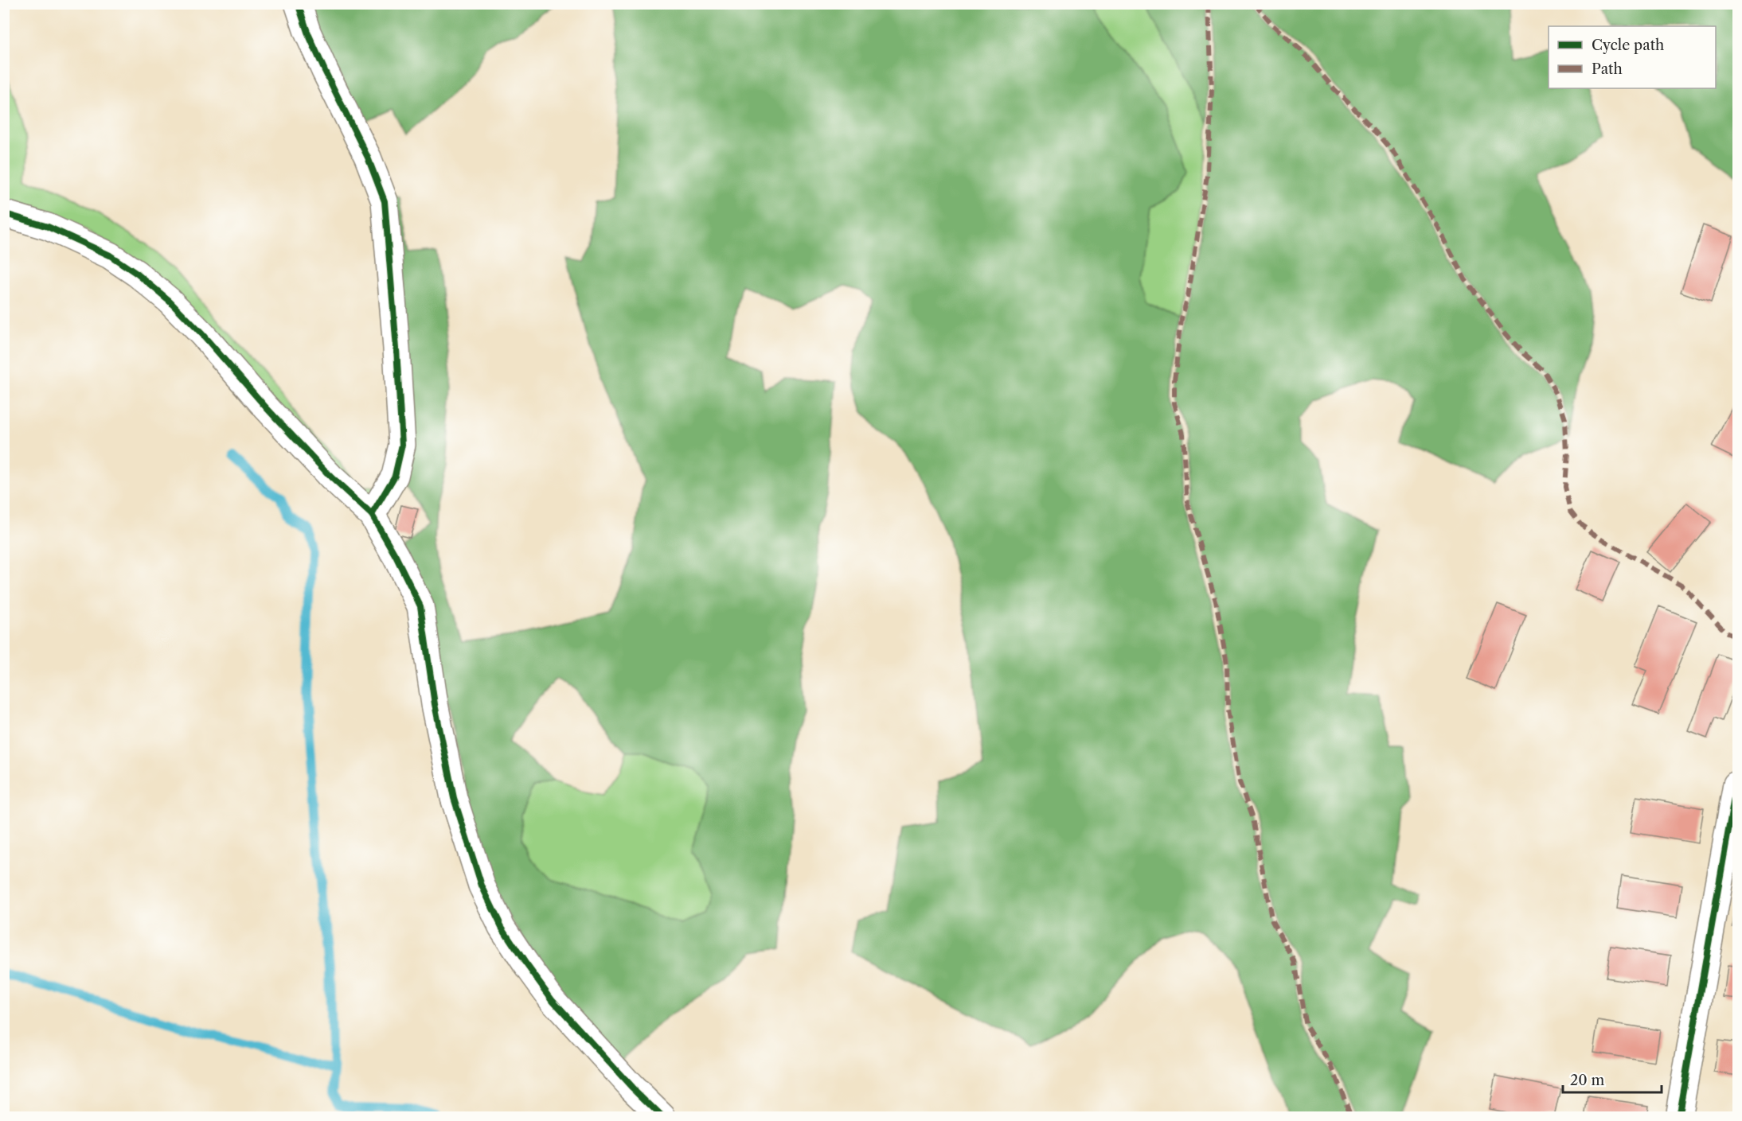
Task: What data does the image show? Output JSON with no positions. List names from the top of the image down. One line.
{"legend":["Cycle path","Path"],"scale_bar":"20 m"}
